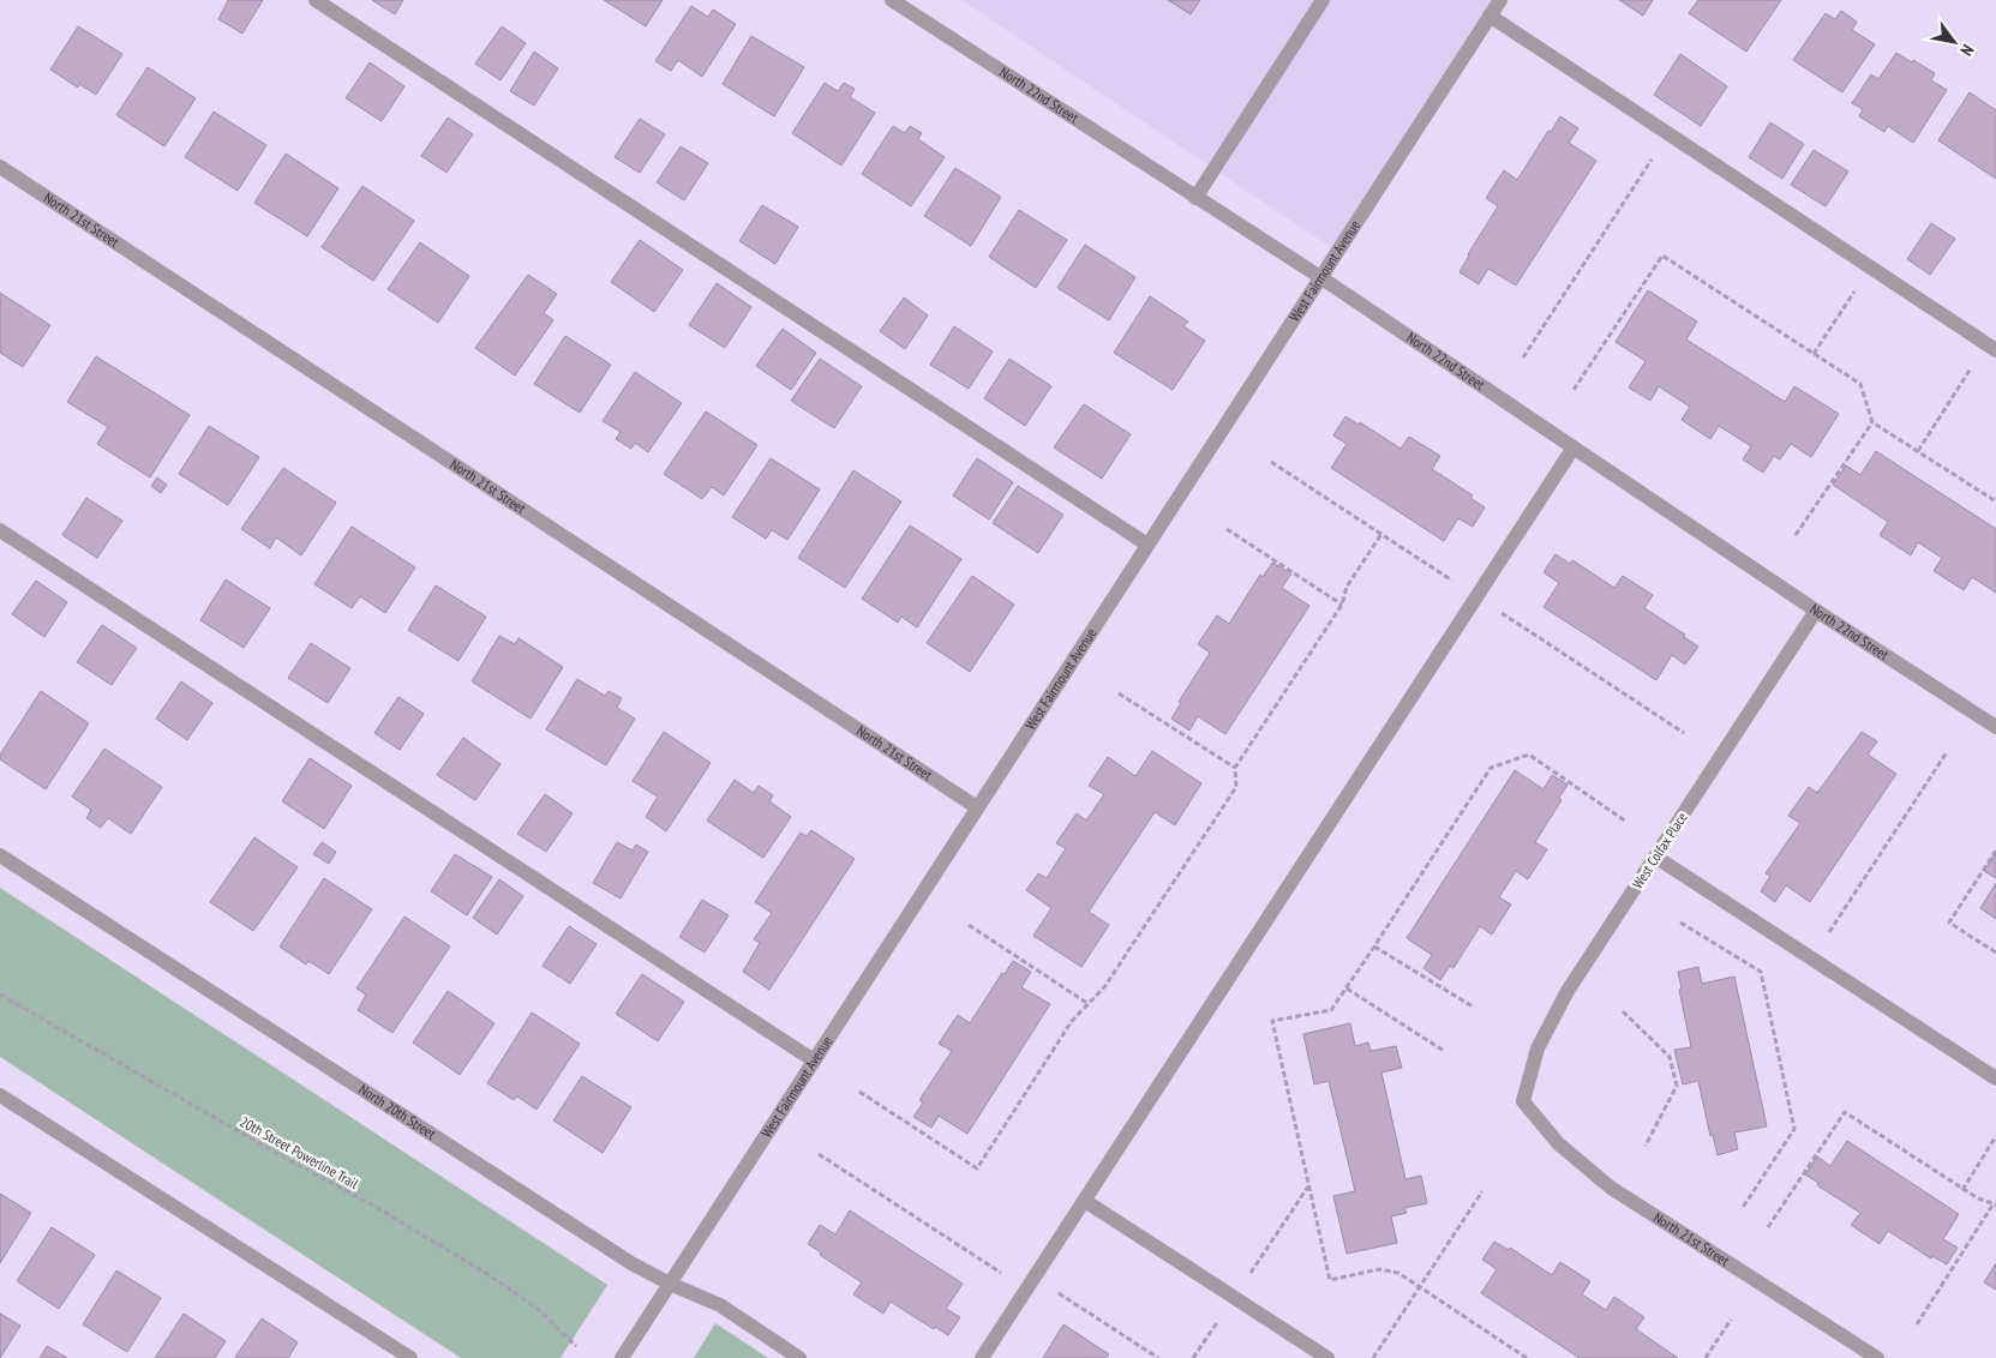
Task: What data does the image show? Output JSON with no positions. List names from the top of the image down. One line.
{"streets":{"street":["North 22nd Street","North 21st Street","West Fairmount Avenue","West Colfax Place","North 20th Street"],"path":["20th Street Powerline Trail"]},"crossings":[["North 22nd Street","West Fairmount Avenue"],["North 22nd Street","West Colfax Place"],["North 21st Street","West Fairmount Avenue"],["North 21st Street","West Colfax Place"],["West Fairmount Avenue","North 20th Street"]],"north":"bottom right"}
